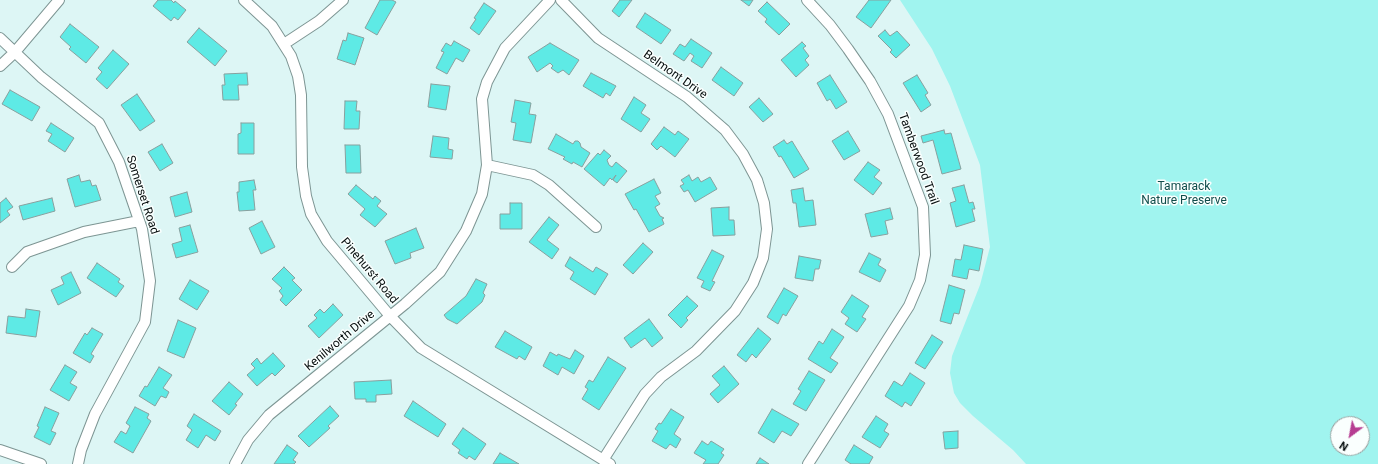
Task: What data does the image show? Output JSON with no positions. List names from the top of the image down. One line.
{"streets":{"street":["Belmont Drive","Tamberwood Trail","Somerset Road","Pinehurst Road","Kenilworth Drive"]},"crossings":[["Belmont Drive","Pinehurst Road"],["Pinehurst Road","Kenilworth Drive"]],"parks":["Tamarack Nature Preserve"],"north":"bottom left"}
